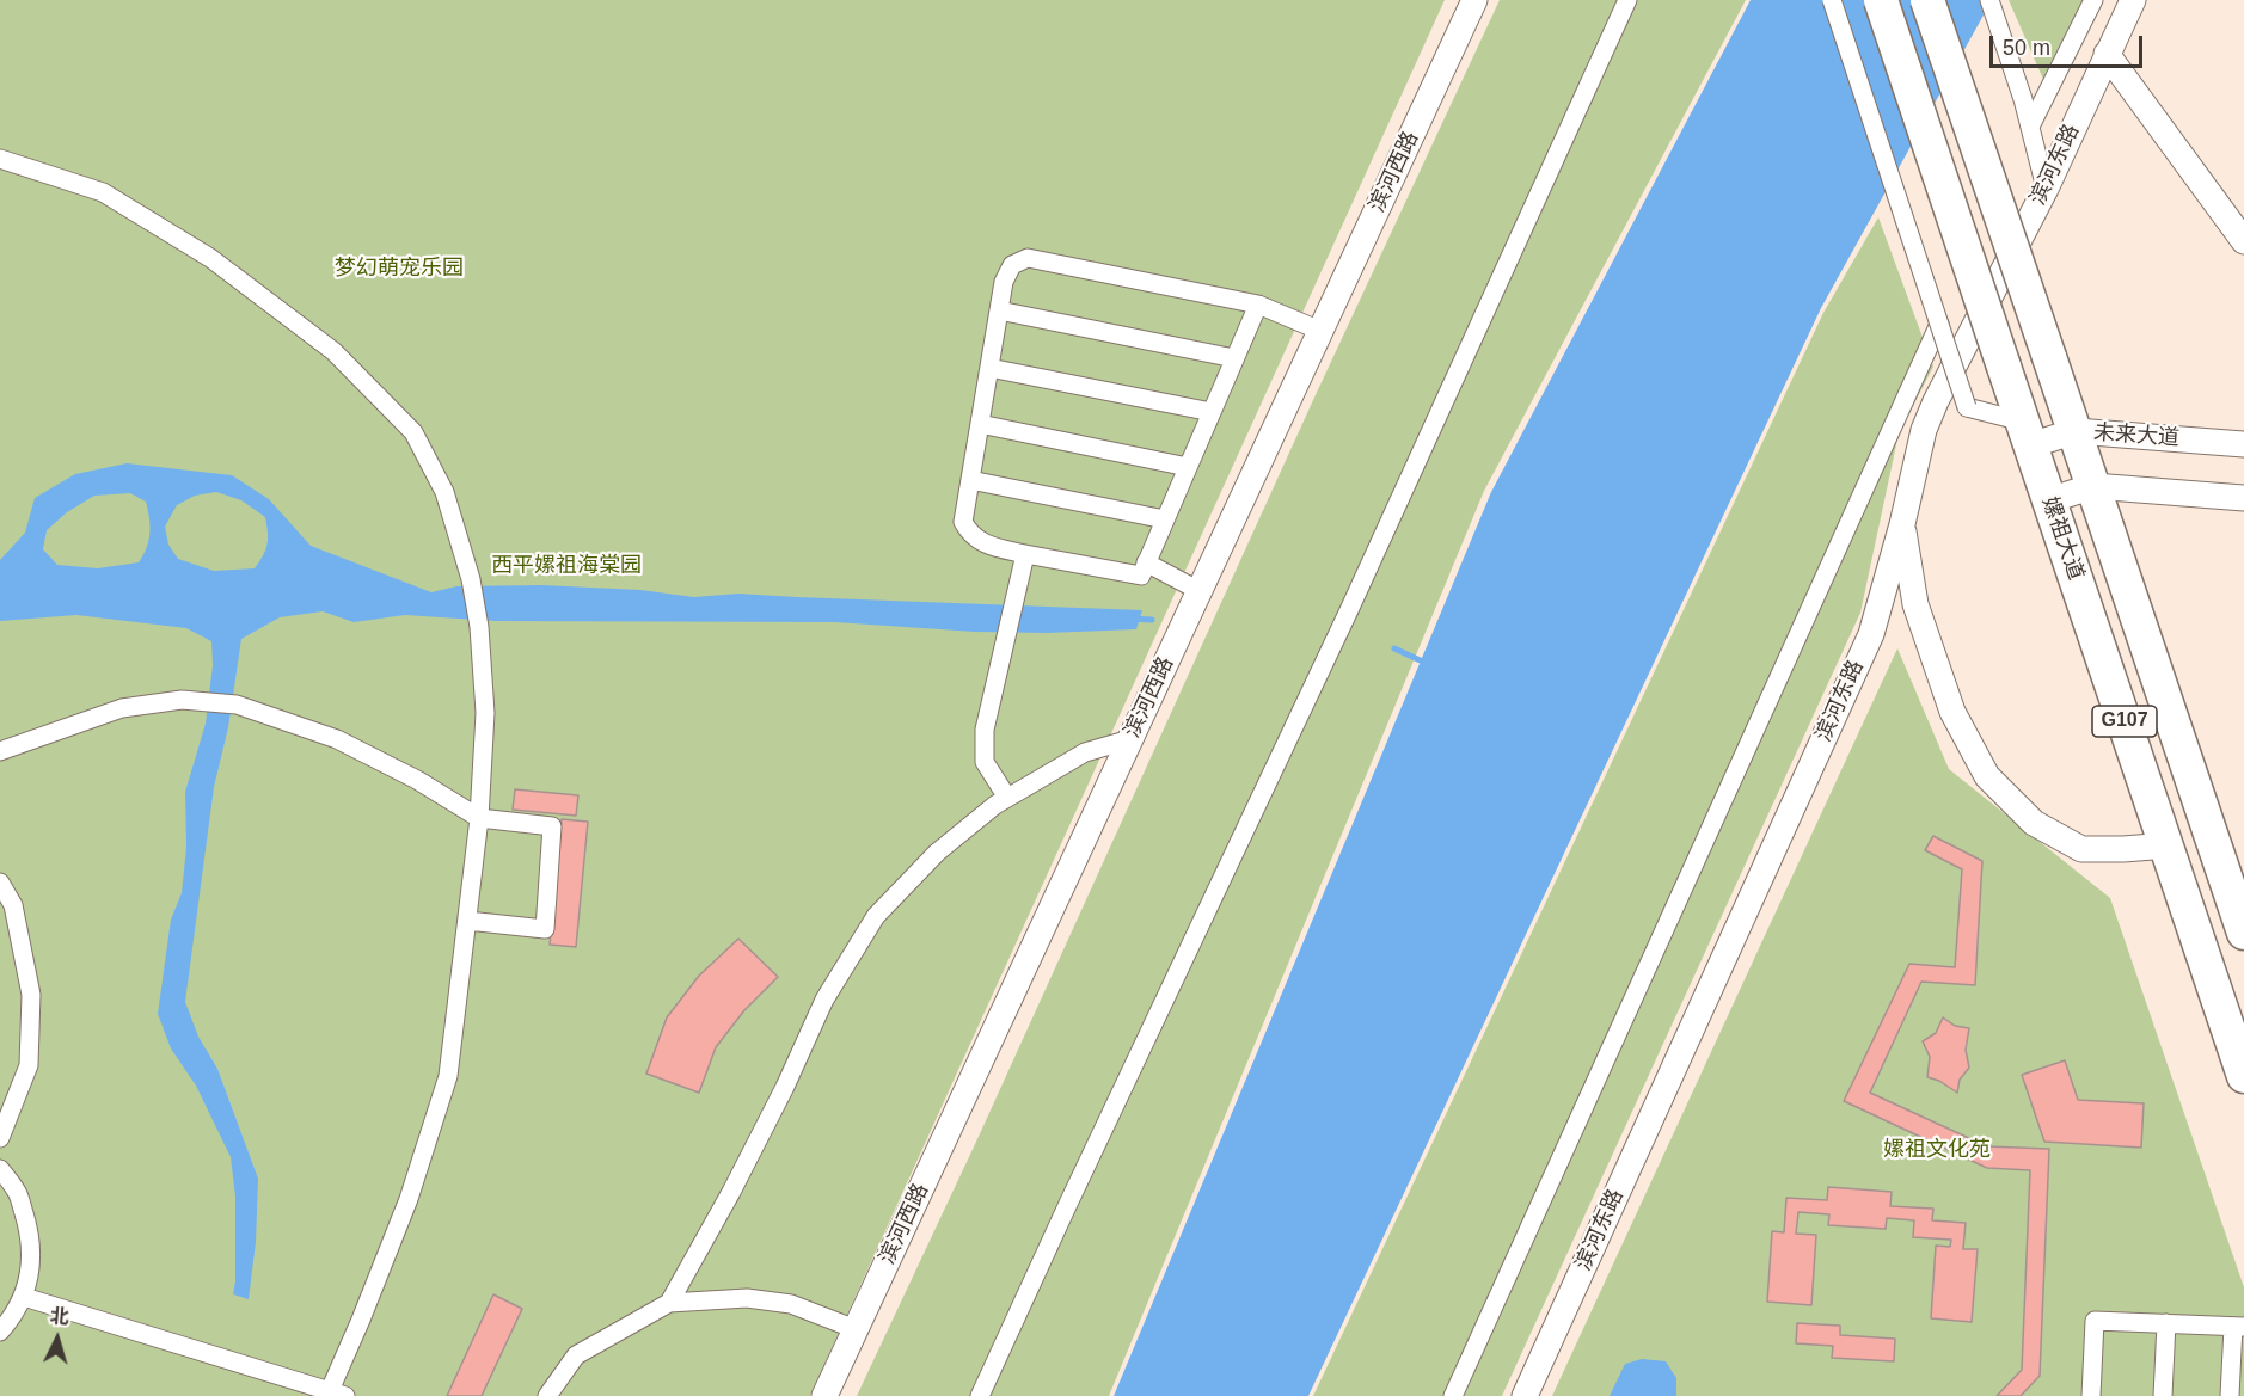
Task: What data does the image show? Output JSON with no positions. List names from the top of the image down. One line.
{"streets":{"highway":["嫘祖大道","G107"],"street":["滨河东路","滨河西路","未来大道"]},"crossings":[["未来大道","嫘祖大道"],["未来大道","G107"]],"parks":["梦幻萌宠乐园","西平嫘祖海棠园","嫘祖文化苑"],"scale_bar":"50 m","north":"top"}
